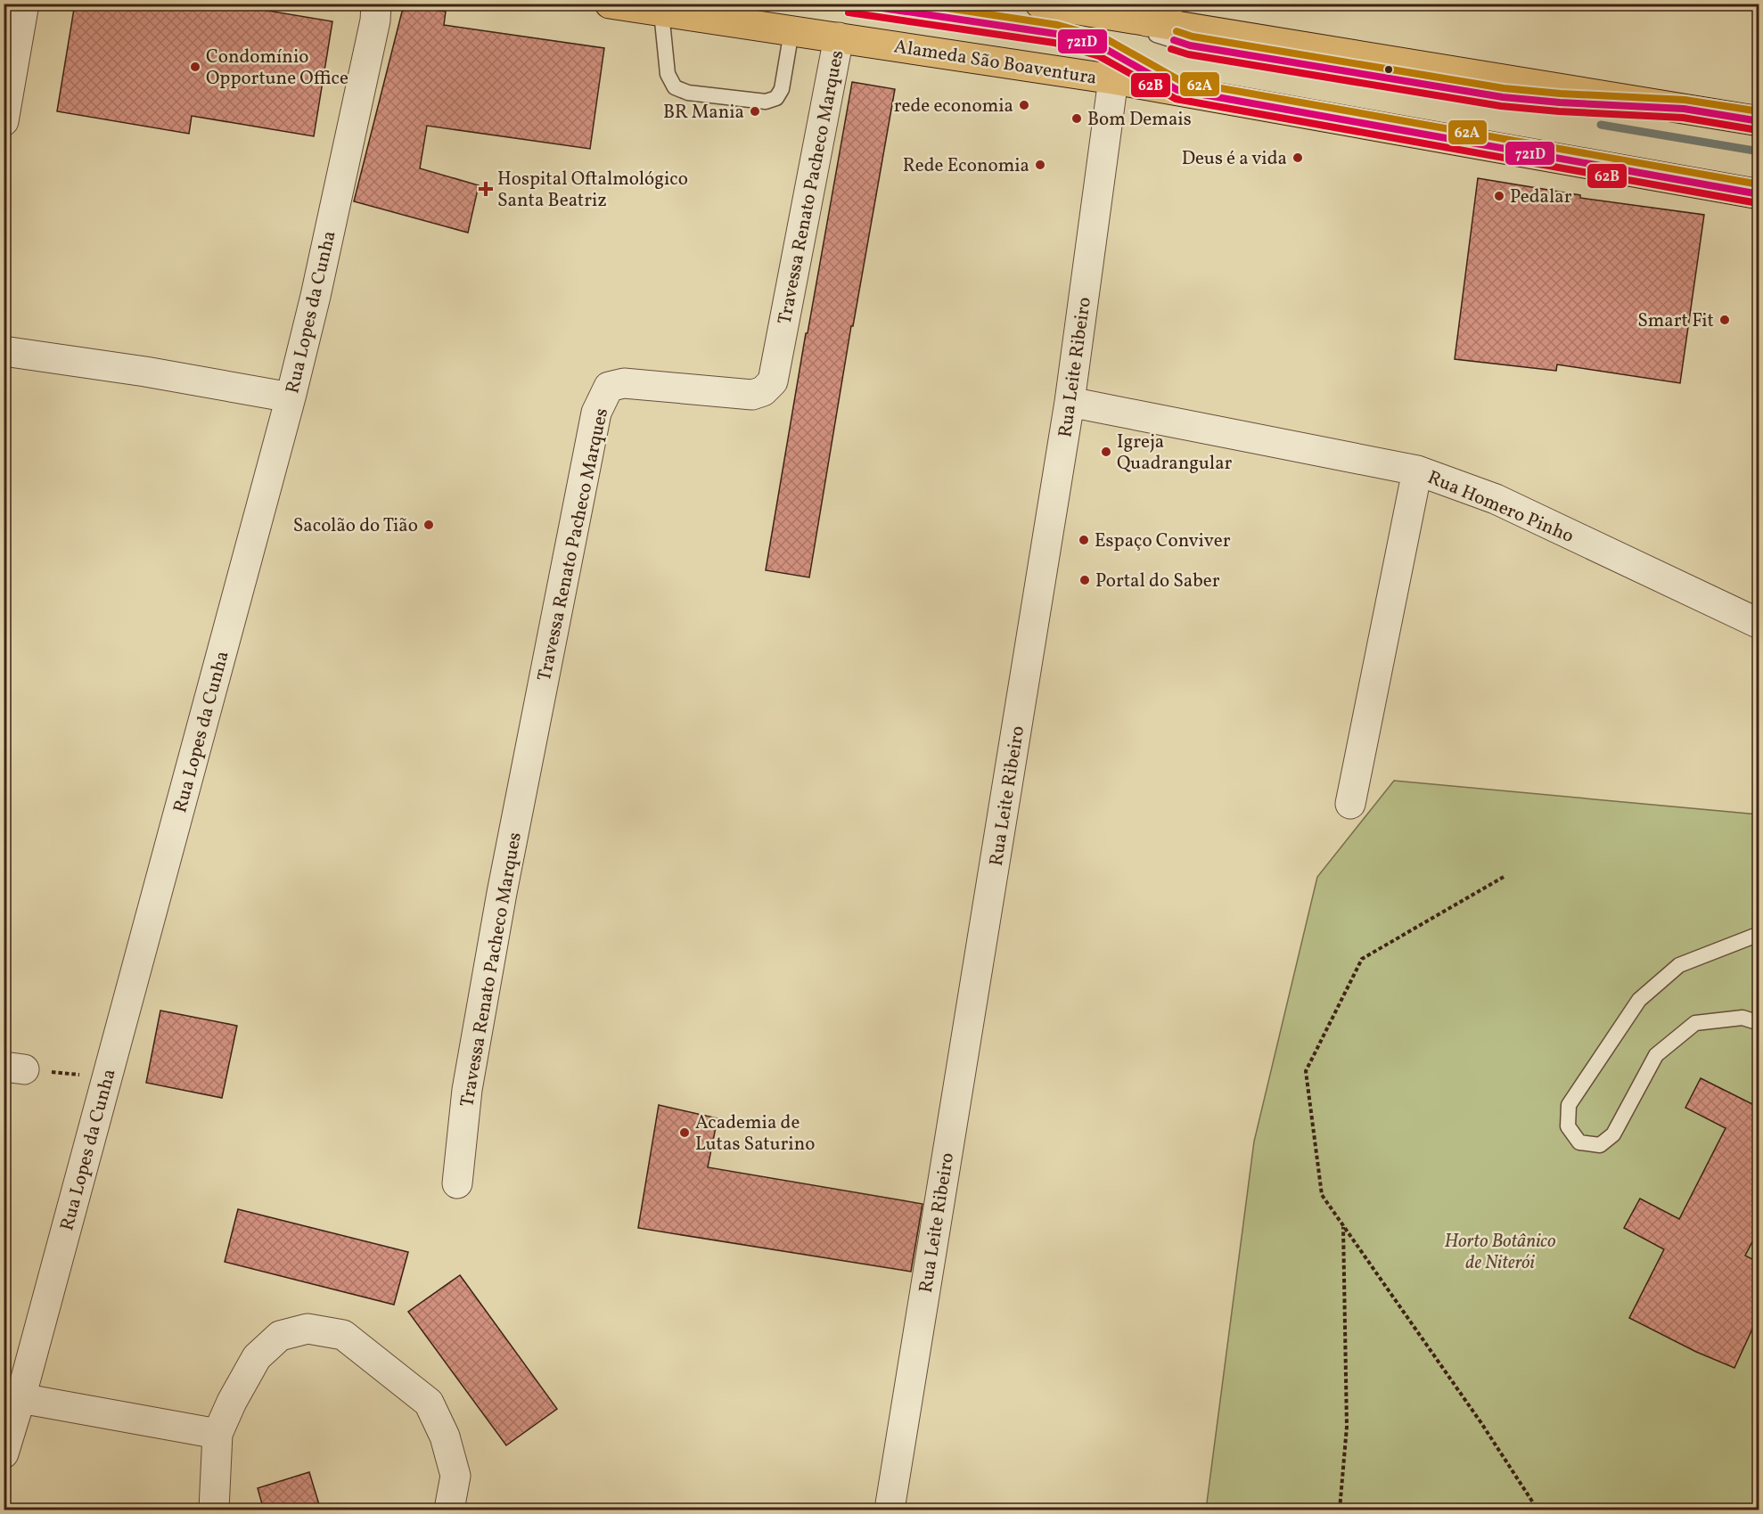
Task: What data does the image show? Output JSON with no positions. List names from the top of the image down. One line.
{"streets":{"highway":["Alameda São Boaventura"],"street":["Travessa Renato Pacheco Marques","Rua Lopes da Cunha","Rua Leite Ribeiro","Rua Homero Pinho"]},"crossings":[["Alameda São Boaventura","Travessa Renato Pacheco Marques"],["Alameda São Boaventura","Rua Leite Ribeiro"],["Rua Leite Ribeiro","Rua Homero Pinho"]],"parks":["Horto Botânico de Niterói"],"places":{"other":["Condomínio Opportune Office","rede economia","BR Mania","Bom Demais","Deus é a vida","Rede Economia","Pedalar","Smart Fit","Igreja Quadrangular","Sacolão do Tião","Espaço Conviver","Portal do Saber","Academia de Lutas Saturino"],"health":["Hospital Oftalmológico Santa Beatriz"]},"lines":["transit line 721D","transit line 62A","transit line 62B"]}
